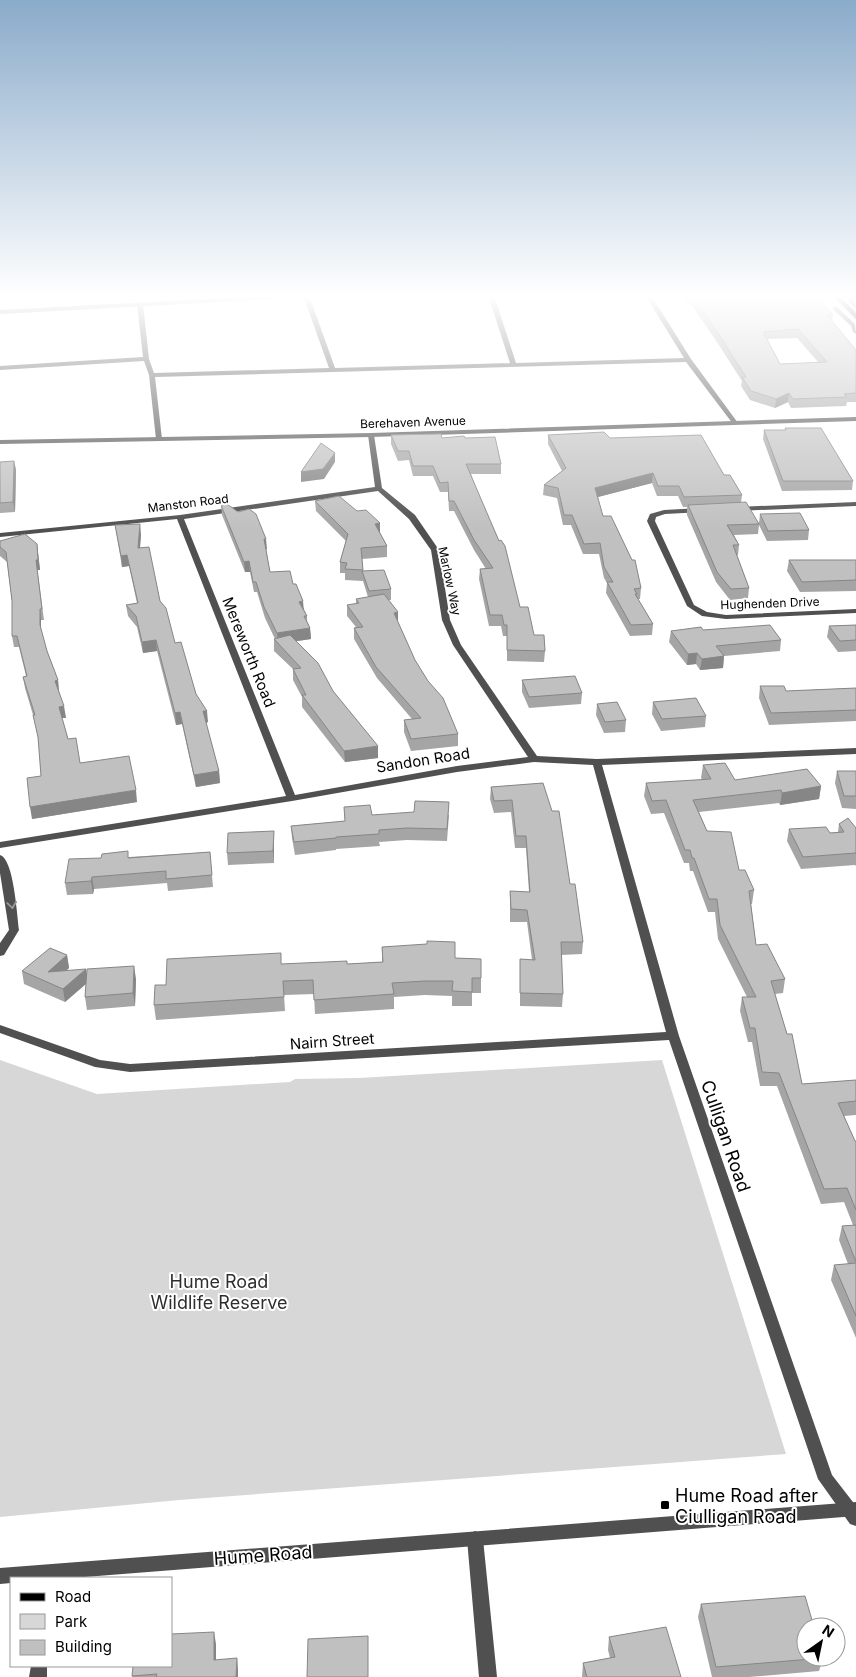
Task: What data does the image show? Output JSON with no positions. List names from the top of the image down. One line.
{"streets":{"street":["Berehaven Avenue","Manston Road","Marlow Way","Hughenden Drive","Mereworth Road","Sandon Road","Nairn Street","Culligan Road","Hume Road"]},"crossings":[["Manston Road","Marlow Way"],["Manston Road","Mereworth Road"],["Marlow Way","Sandon Road"],["Mereworth Road","Sandon Road"],["Sandon Road","Culligan Road"],["Nairn Street","Culligan Road"],["Culligan Road","Hume Road"]],"parks":["Hume Road Wildlife Reserve"],"places":{"transit":["Hume Road after Ciulligan Road"]},"legend":["Road","Park","Building"],"north":"top right"}
